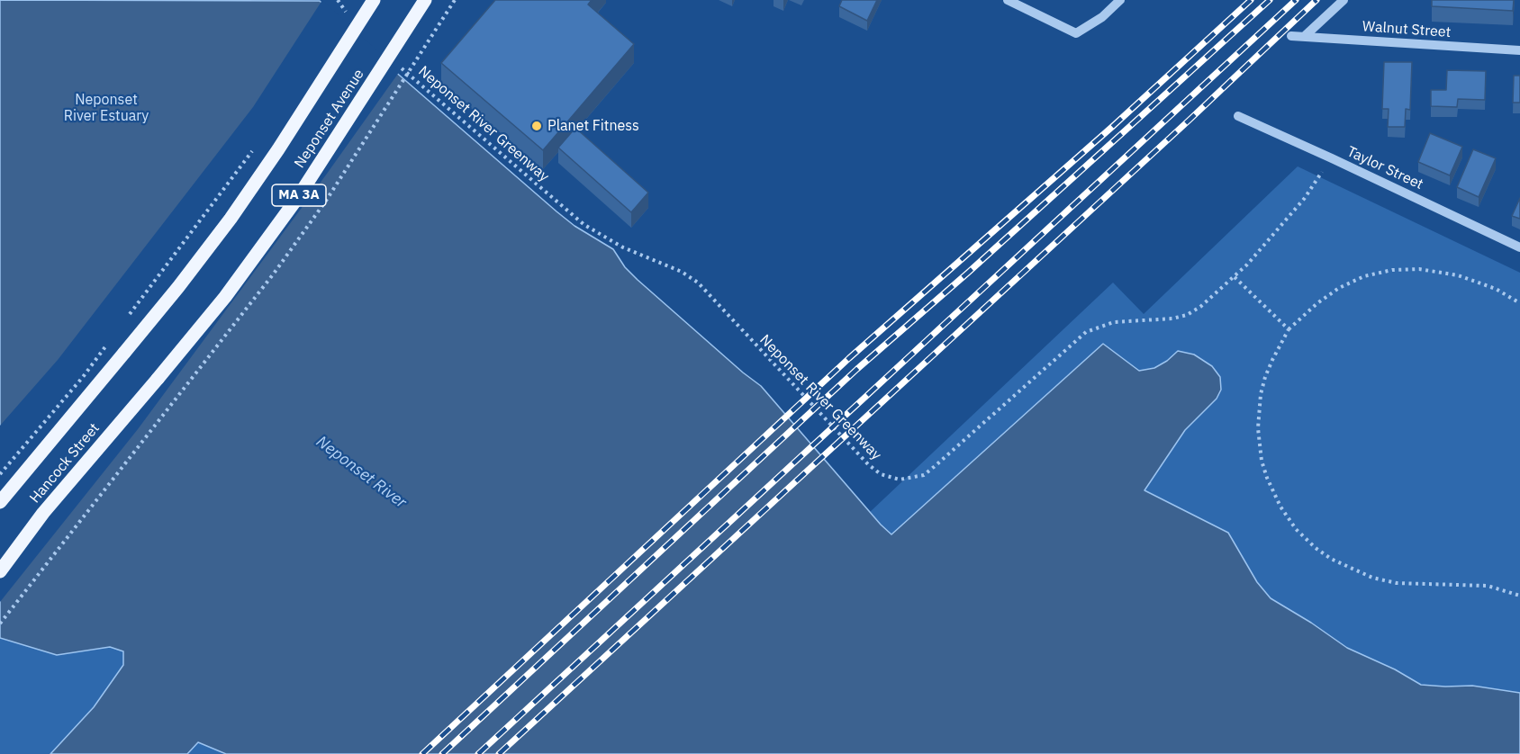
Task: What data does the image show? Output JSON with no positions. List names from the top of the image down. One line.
{"streets":{"main road":["Neponset Avenue","MA 3A","Hancock Street"],"street":["Walnut Street","Taylor Street"],"path":["Neponset River Greenway"]},"crossings":[["Neponset Avenue","Hancock Street"]],"water":["Neponset River"],"parks":["Neponset River Estuary"],"places":["Planet Fitness"]}
